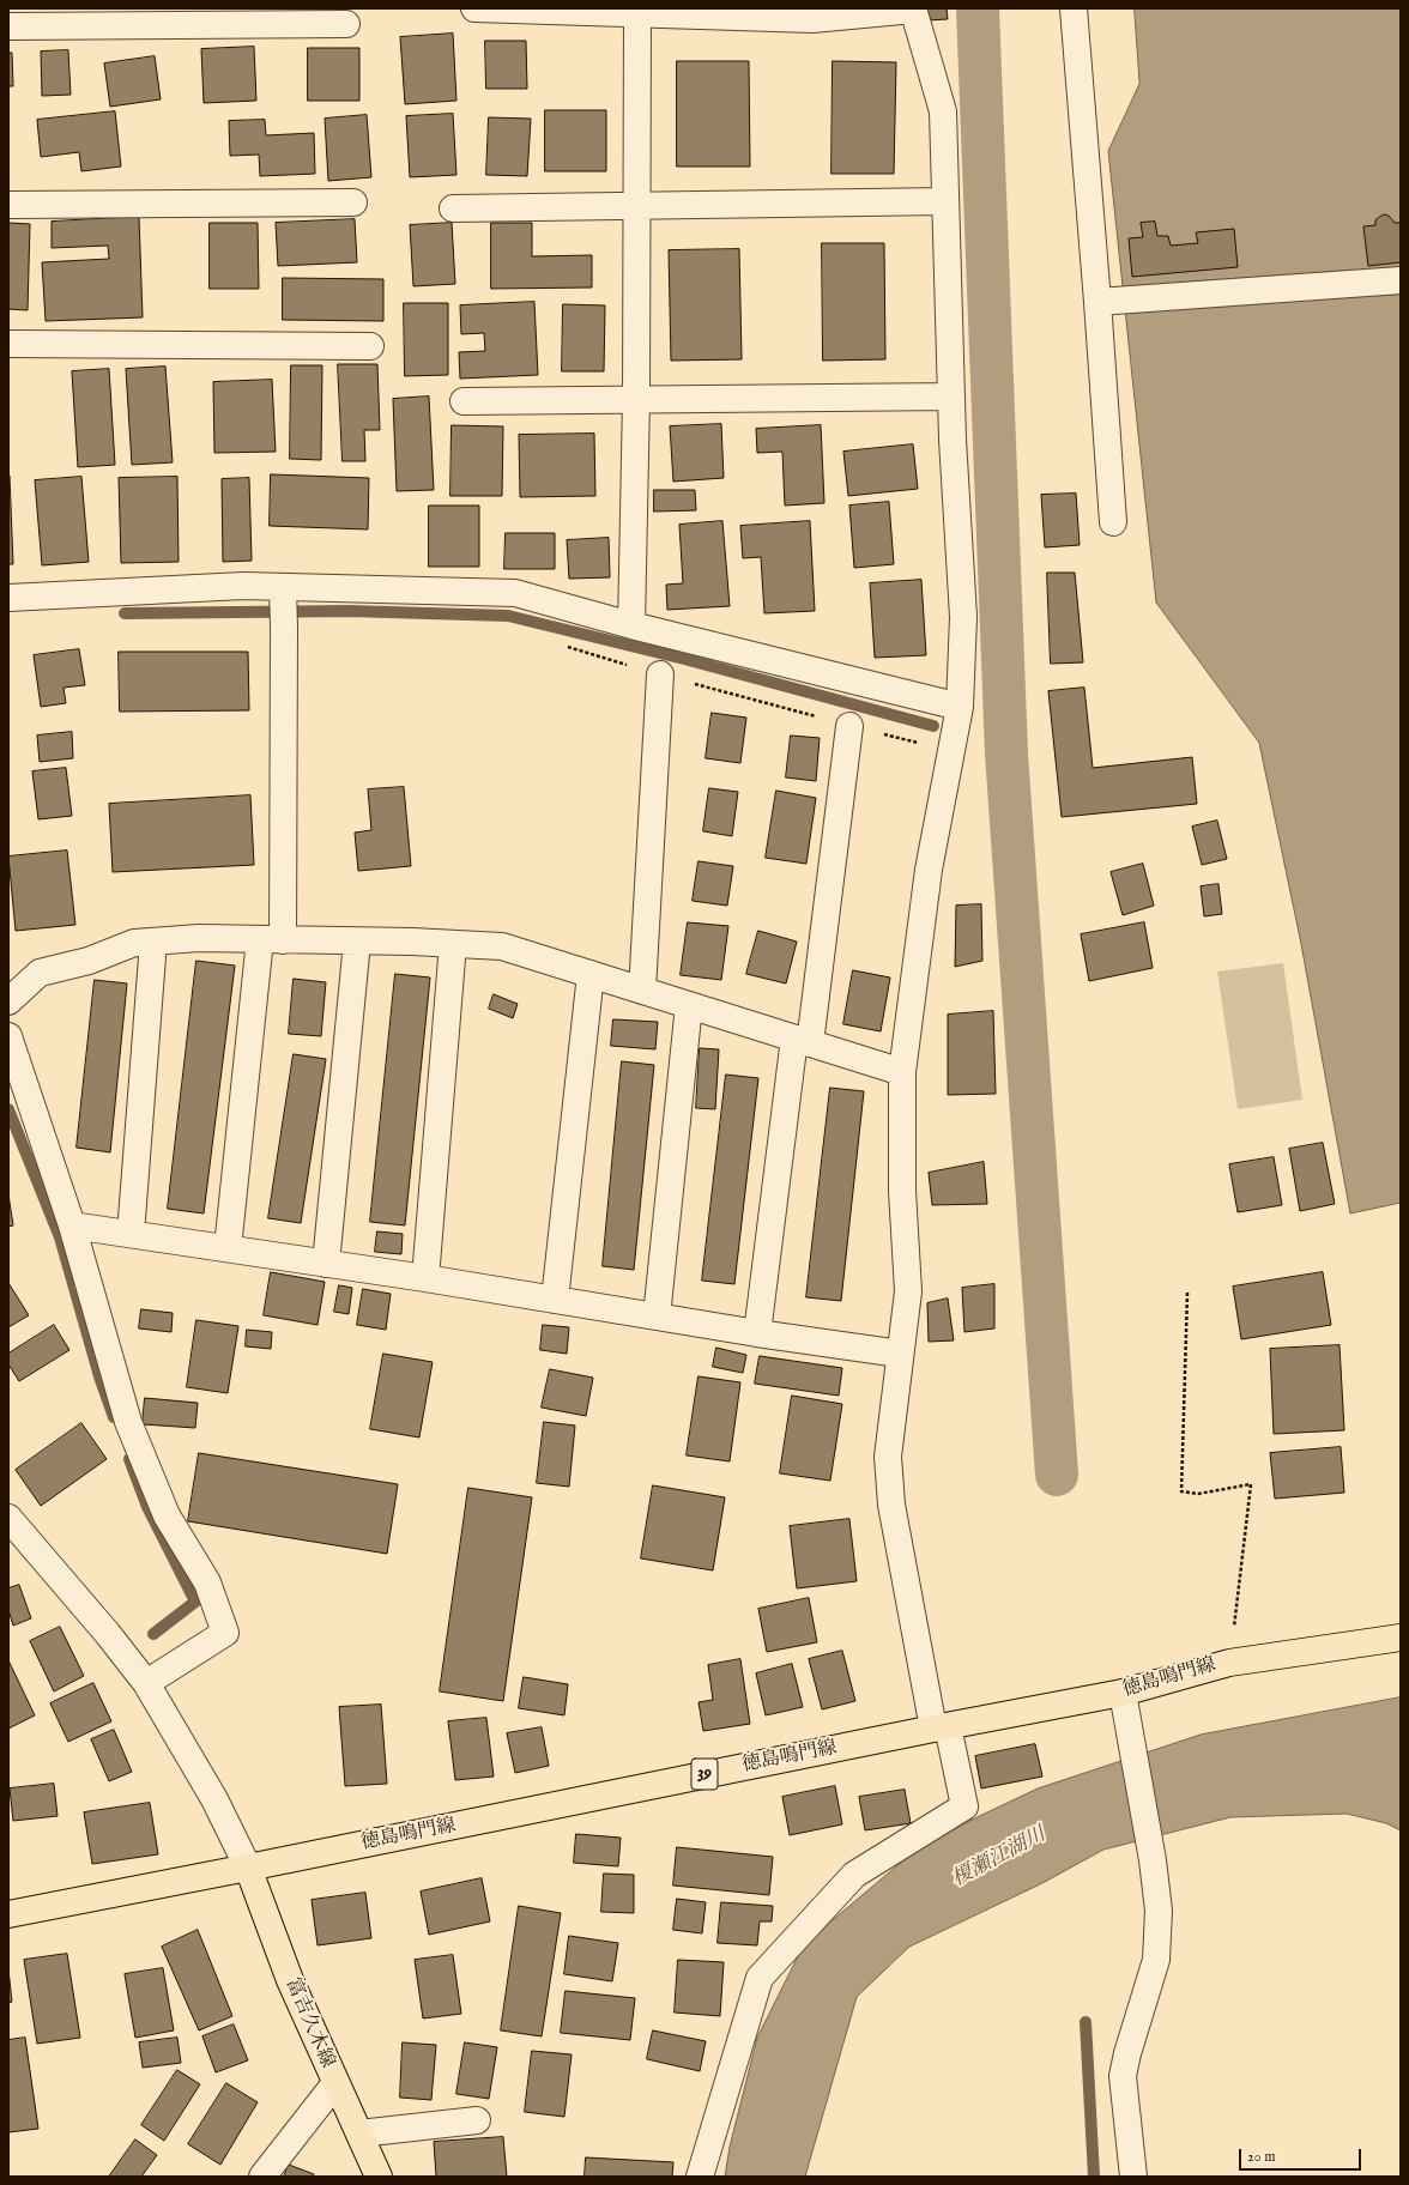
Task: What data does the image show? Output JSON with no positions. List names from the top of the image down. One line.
{"streets":{"main road":["徳島鳴門線","39","富吉久木線"]},"crossings":[["徳島鳴門線","富吉久木線"]],"water":["榎瀬江湖川"],"scale_bar":"20 m"}
